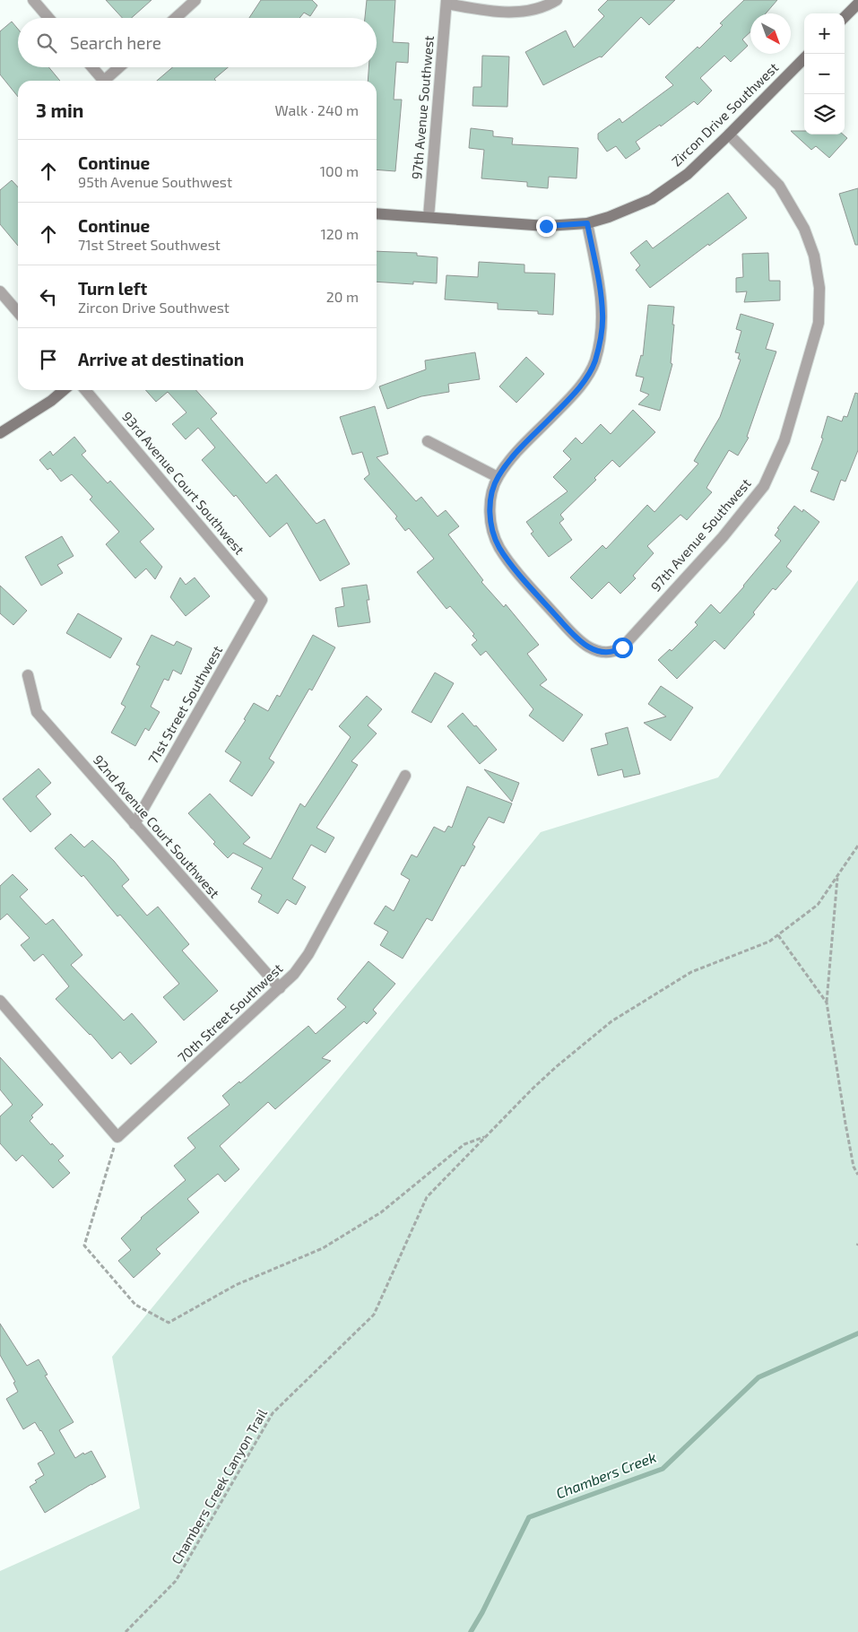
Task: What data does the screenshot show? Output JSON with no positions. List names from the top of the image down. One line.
{"streets":{"street":["97th Avenue Southwest","Zircon Drive Southwest","93rd Avenue Court Southwest","71st Street Southwest","92nd Avenue Court Southwest","70th Street Southwest"],"path":["Chambers Creek Canyon Trail"]},"crossings":[["97th Avenue Southwest","Zircon Drive Southwest"],["93rd Avenue Court Southwest","71st Street Southwest"],["71st Street Southwest","92nd Avenue Court Southwest"],["92nd Avenue Court Southwest","70th Street Southwest"],["70th Street Southwest","Chambers Creek Canyon Trail"]],"water":["Chambers Creek"],"north":"bottom right","page":{"map_buttons":["+","−"],"search":"Search here","heading":["3 min","Walk · 240 m"],"list":[["Continue","95th Avenue Southwest","100 m"],["Continue","71st Street Southwest","120 m"],["Turn left","Zircon Drive Southwest","20 m"],"Arrive at destination"]}}
